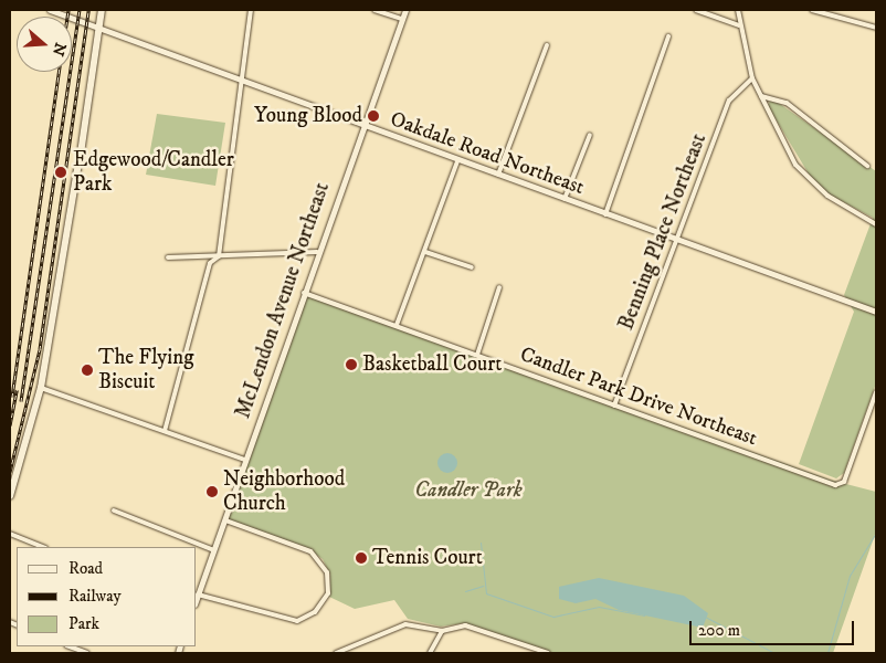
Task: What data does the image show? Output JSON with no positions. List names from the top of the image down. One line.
{"streets":{"street":["Oakdale Road Northeast","Benning Place Northeast","McLendon Avenue Northeast","Candler Park Drive Northeast"]},"crossings":[["Oakdale Road Northeast","Benning Place Northeast"],["Oakdale Road Northeast","McLendon Avenue Northeast"],["Benning Place Northeast","Candler Park Drive Northeast"],["McLendon Avenue Northeast","Candler Park Drive Northeast"]],"parks":["Candler Park"],"places":["Young Blood","Edgewood/Candler Park","Basketball Court","The Flying Biscuit","Neighborhood Church","Tennis Court"],"legend":["Road","Railway","Park"],"scale_bar":"200 m","north":"right"}
